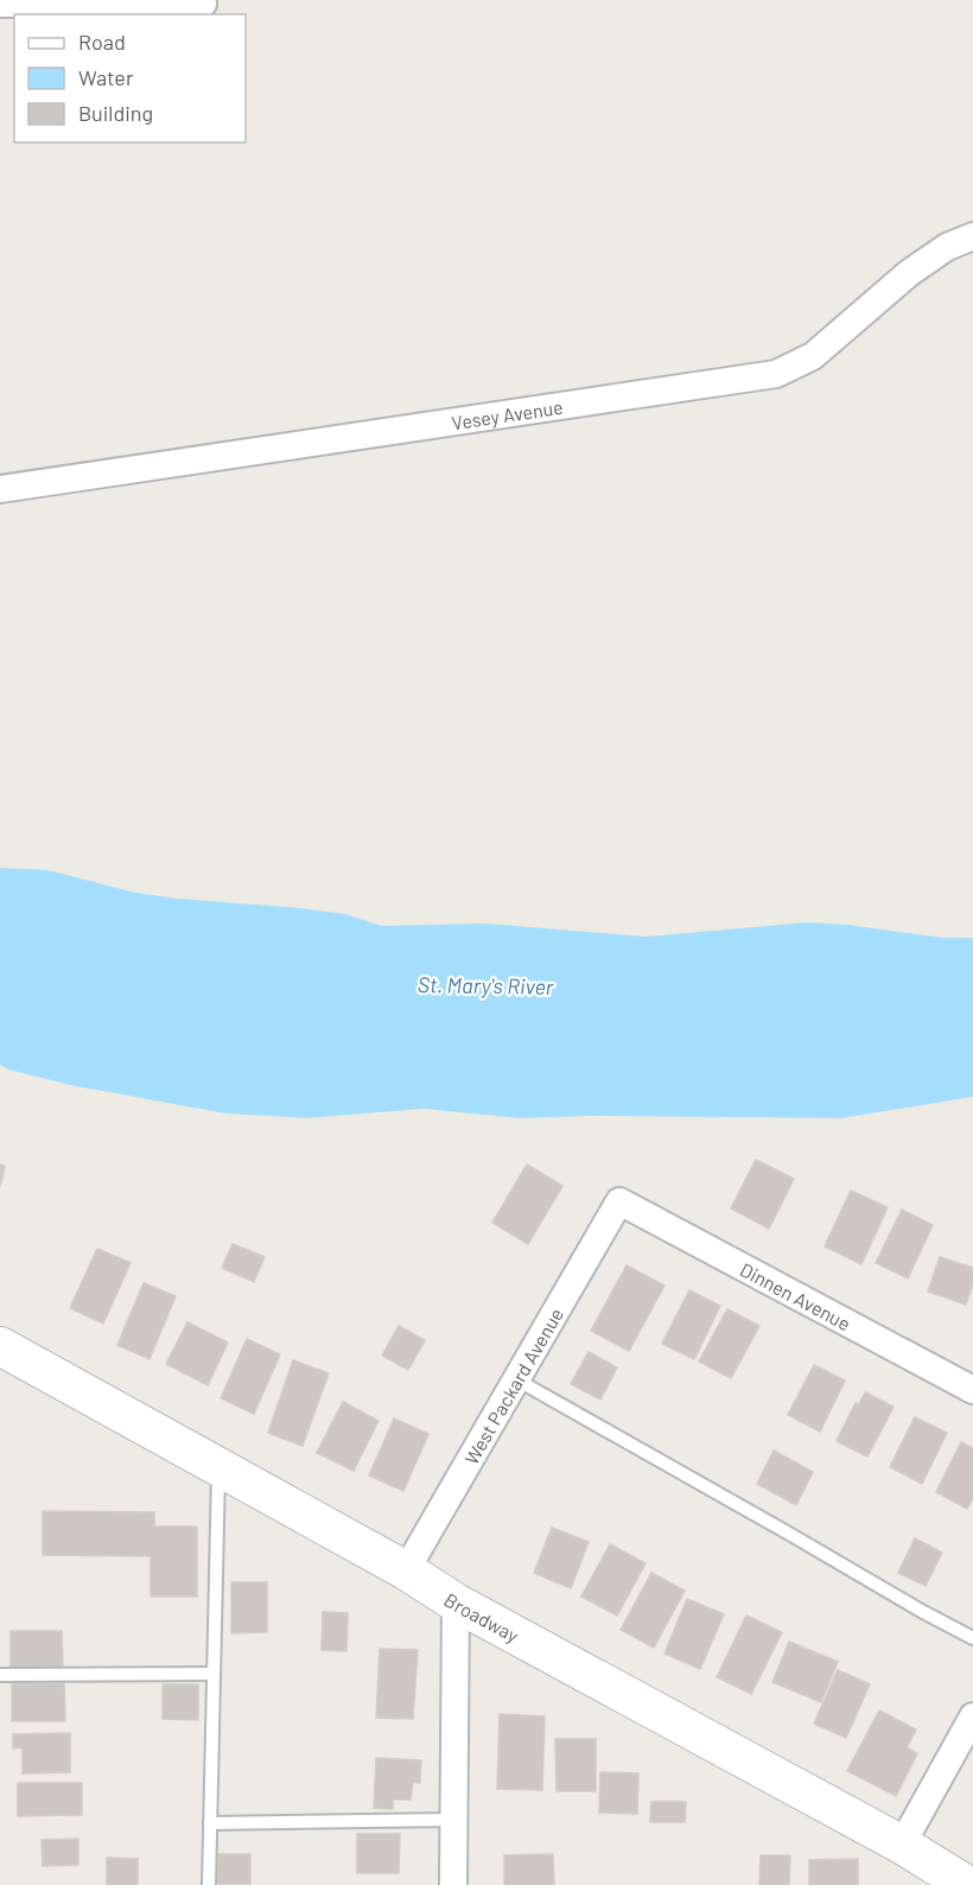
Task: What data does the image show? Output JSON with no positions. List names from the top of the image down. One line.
{"streets":{"main road":["Broadway"],"street":["Vesey Avenue","Dinnen Avenue","West Packard Avenue"]},"crossings":[["Dinnen Avenue","West Packard Avenue"],["West Packard Avenue","Broadway"]],"water":["St. Mary's River"],"legend":["Road","Water","Building"]}
